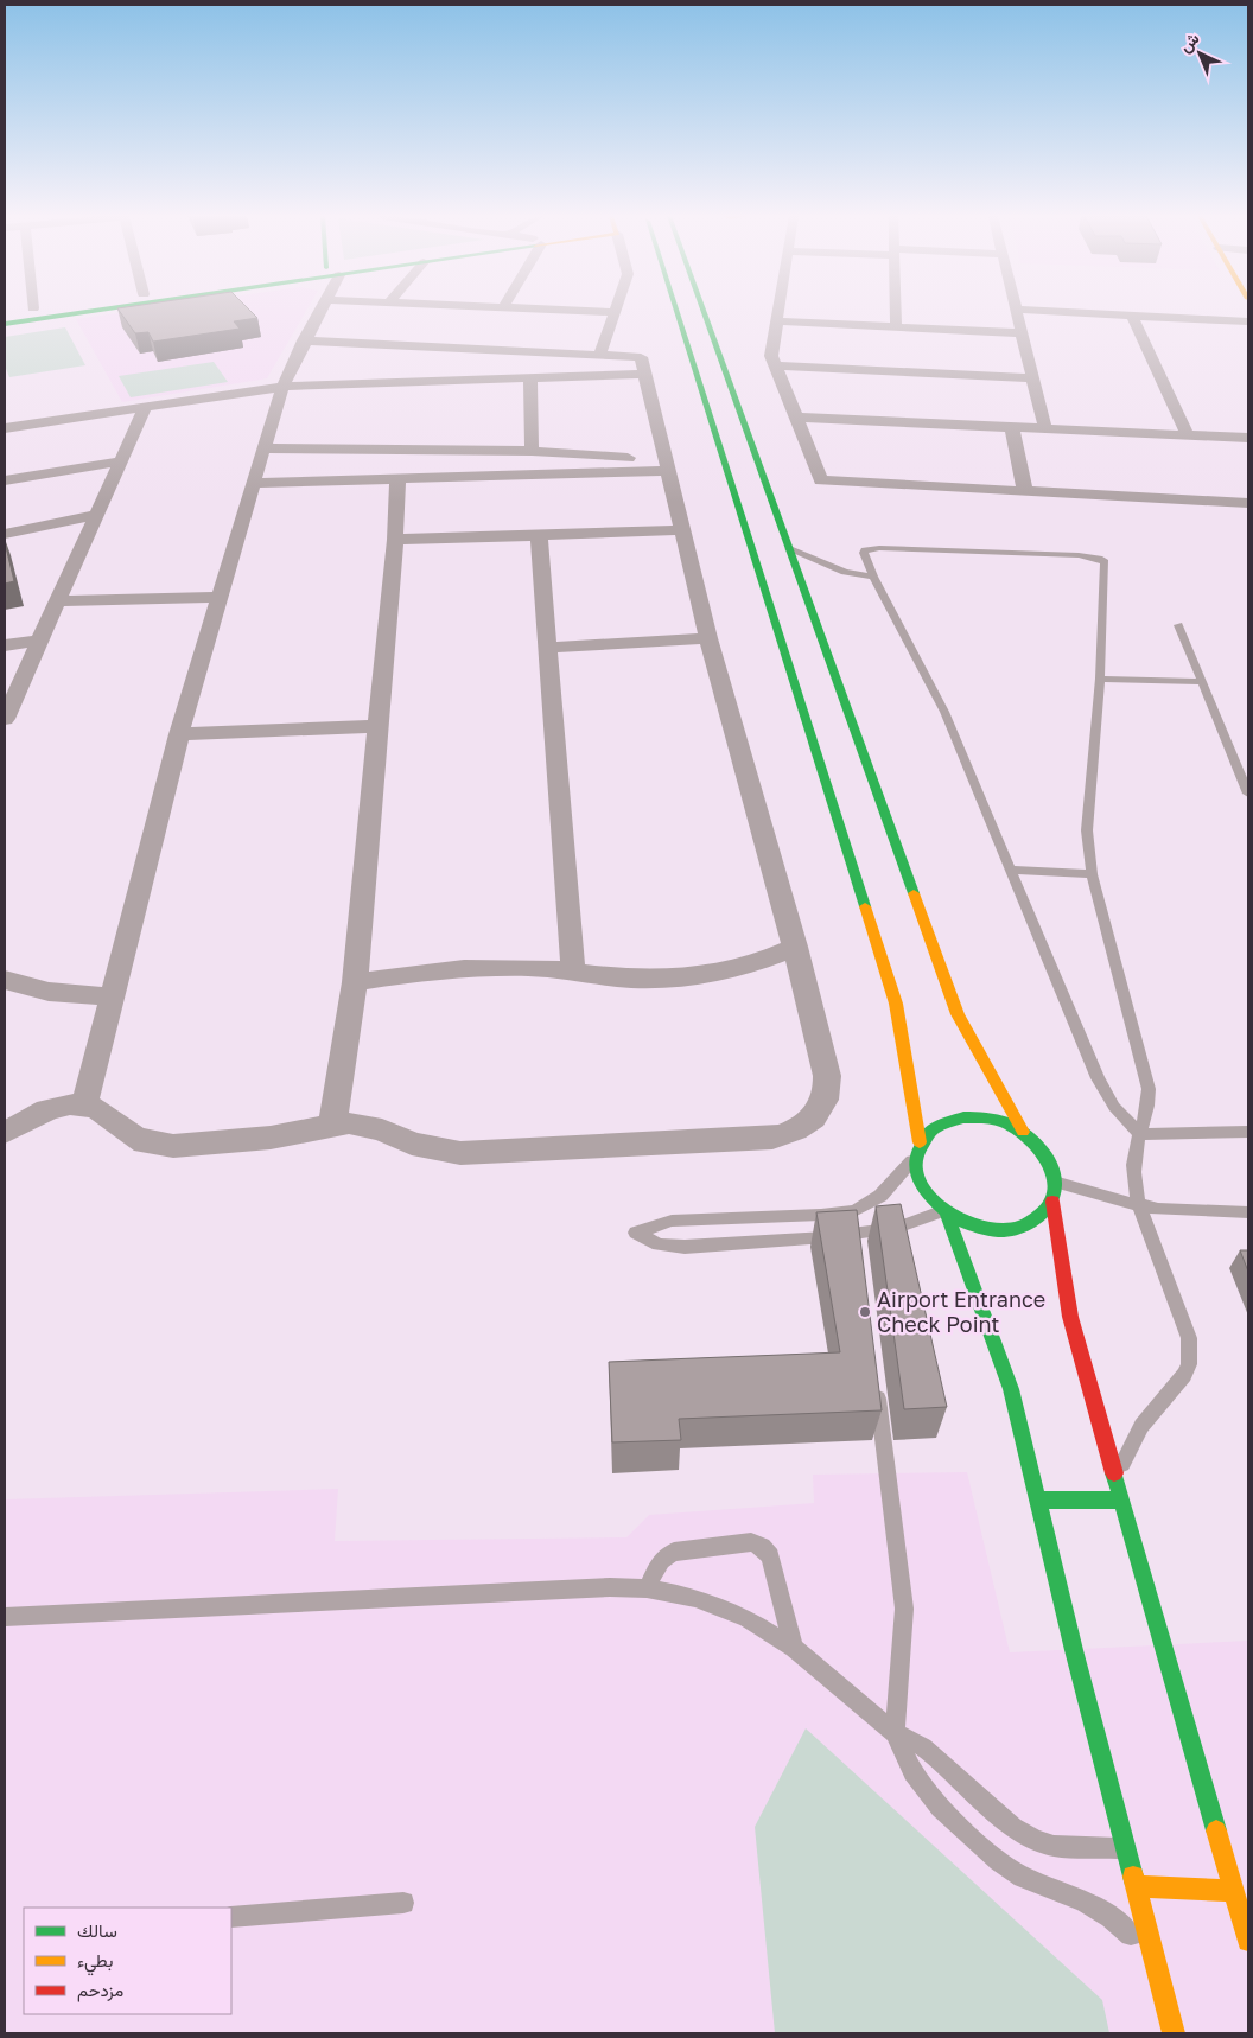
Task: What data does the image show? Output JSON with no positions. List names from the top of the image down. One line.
{"places":["Airport Entrance Check Point"],"legend":["سالك","بطيء","مزدحم"],"north":"top left"}
